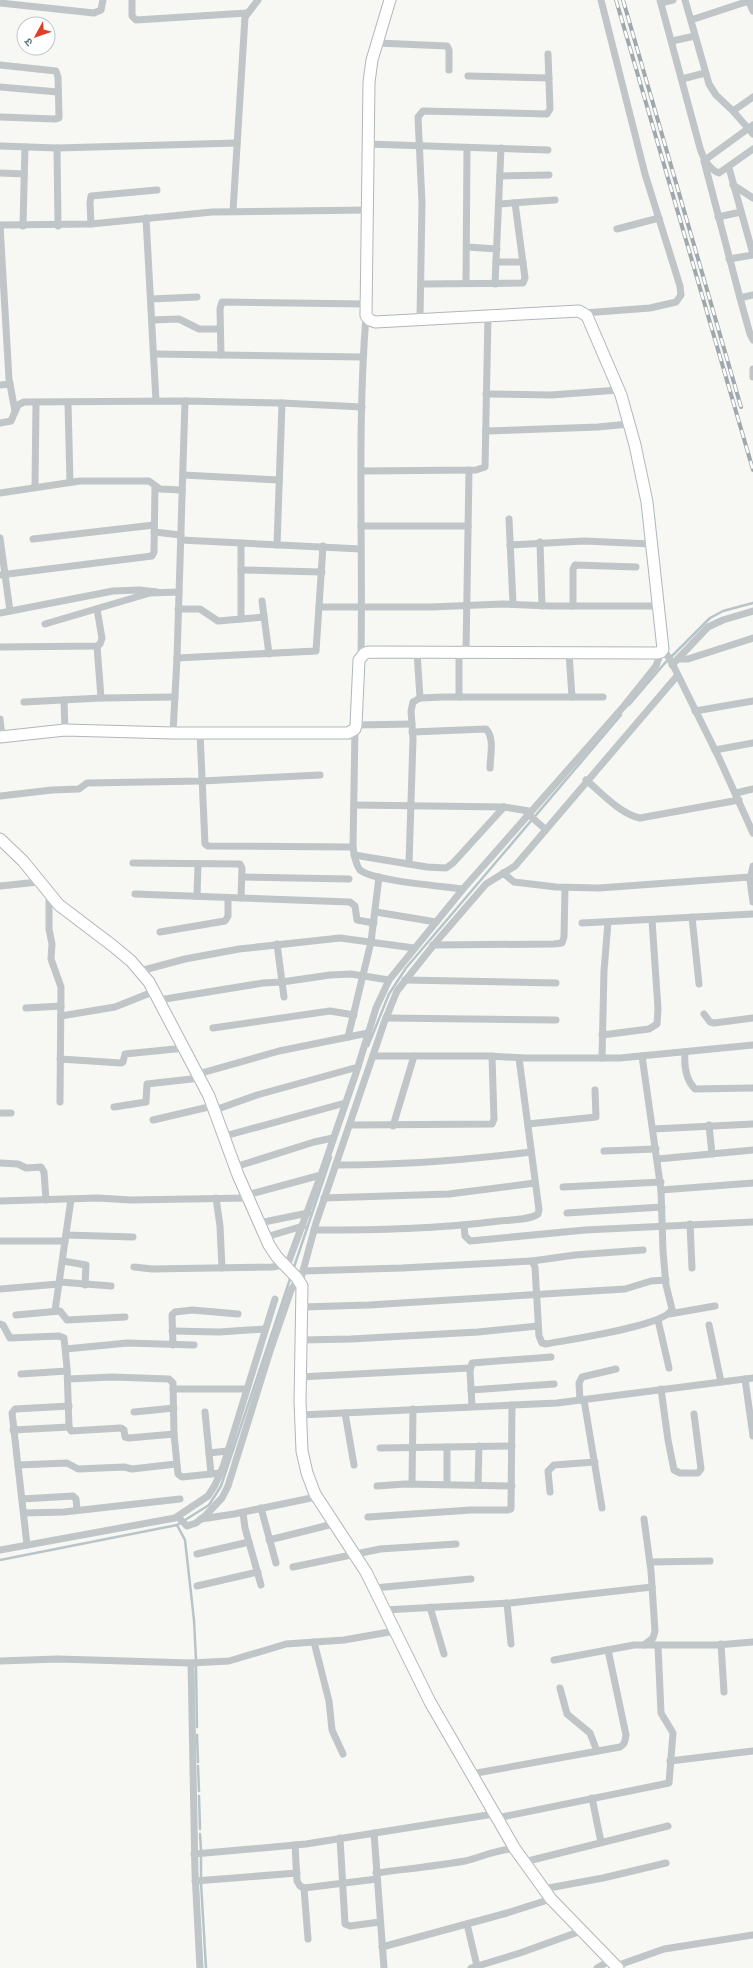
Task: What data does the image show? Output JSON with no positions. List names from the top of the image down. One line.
{"north":"bottom left"}
